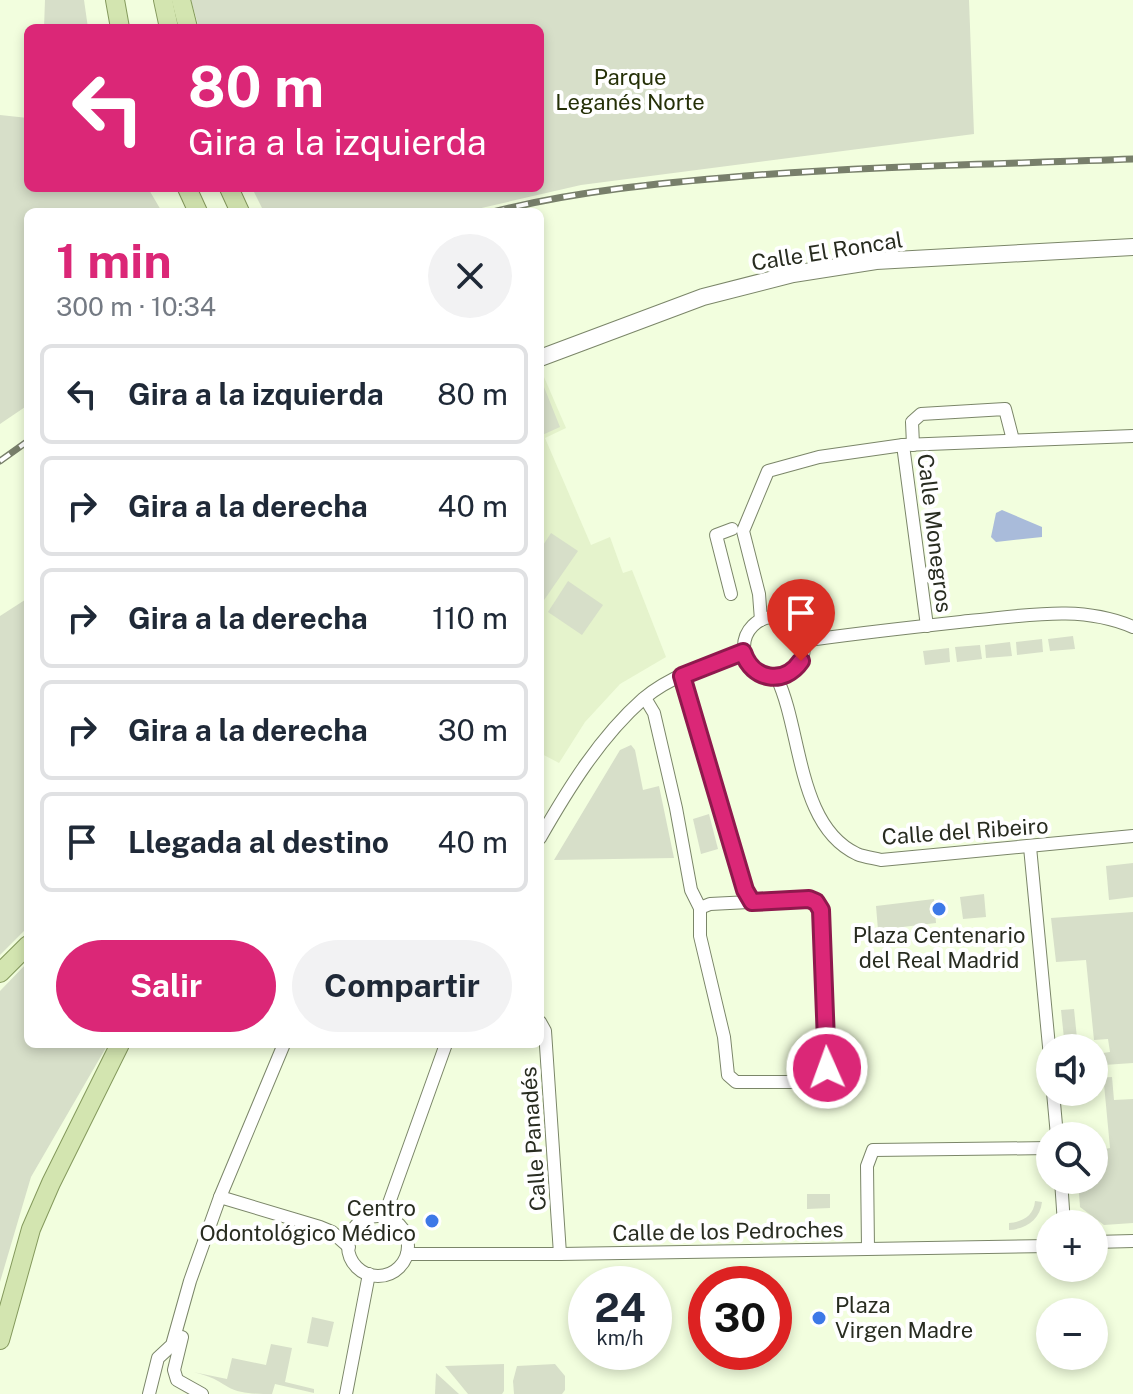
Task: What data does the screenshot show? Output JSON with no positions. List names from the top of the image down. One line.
{"streets":{"street":["Calle El Roncal","Calle Monegros","Calle del Ribeiro","Calle Panadés","Calle de los Pedroches"]},"crossings":[["Calle Panadés","Calle de los Pedroches"]],"parks":["Parque Leganés Norte"],"places":["Plaza Centenario del Real Madrid","Centro Odontológico Médico","Plaza Virgen Madre"],"page":{"turn":["80 m","Gira a la izquierda"],"heading":["1 min","300 m · 10:34"],"list":[{"name":"Gira a la izquierda","value":"80 m"},{"name":"Gira a la derecha","value":"40 m"},{"name":"Gira a la derecha","value":"110 m"},{"name":"Gira a la derecha","value":"30 m"},{"name":"Llegada al destino","value":"40 m"}],"buttons":["Salir","Compartir"],"map_buttons":["+","−"],"speed":"24 km/h","limit":"30"}}
